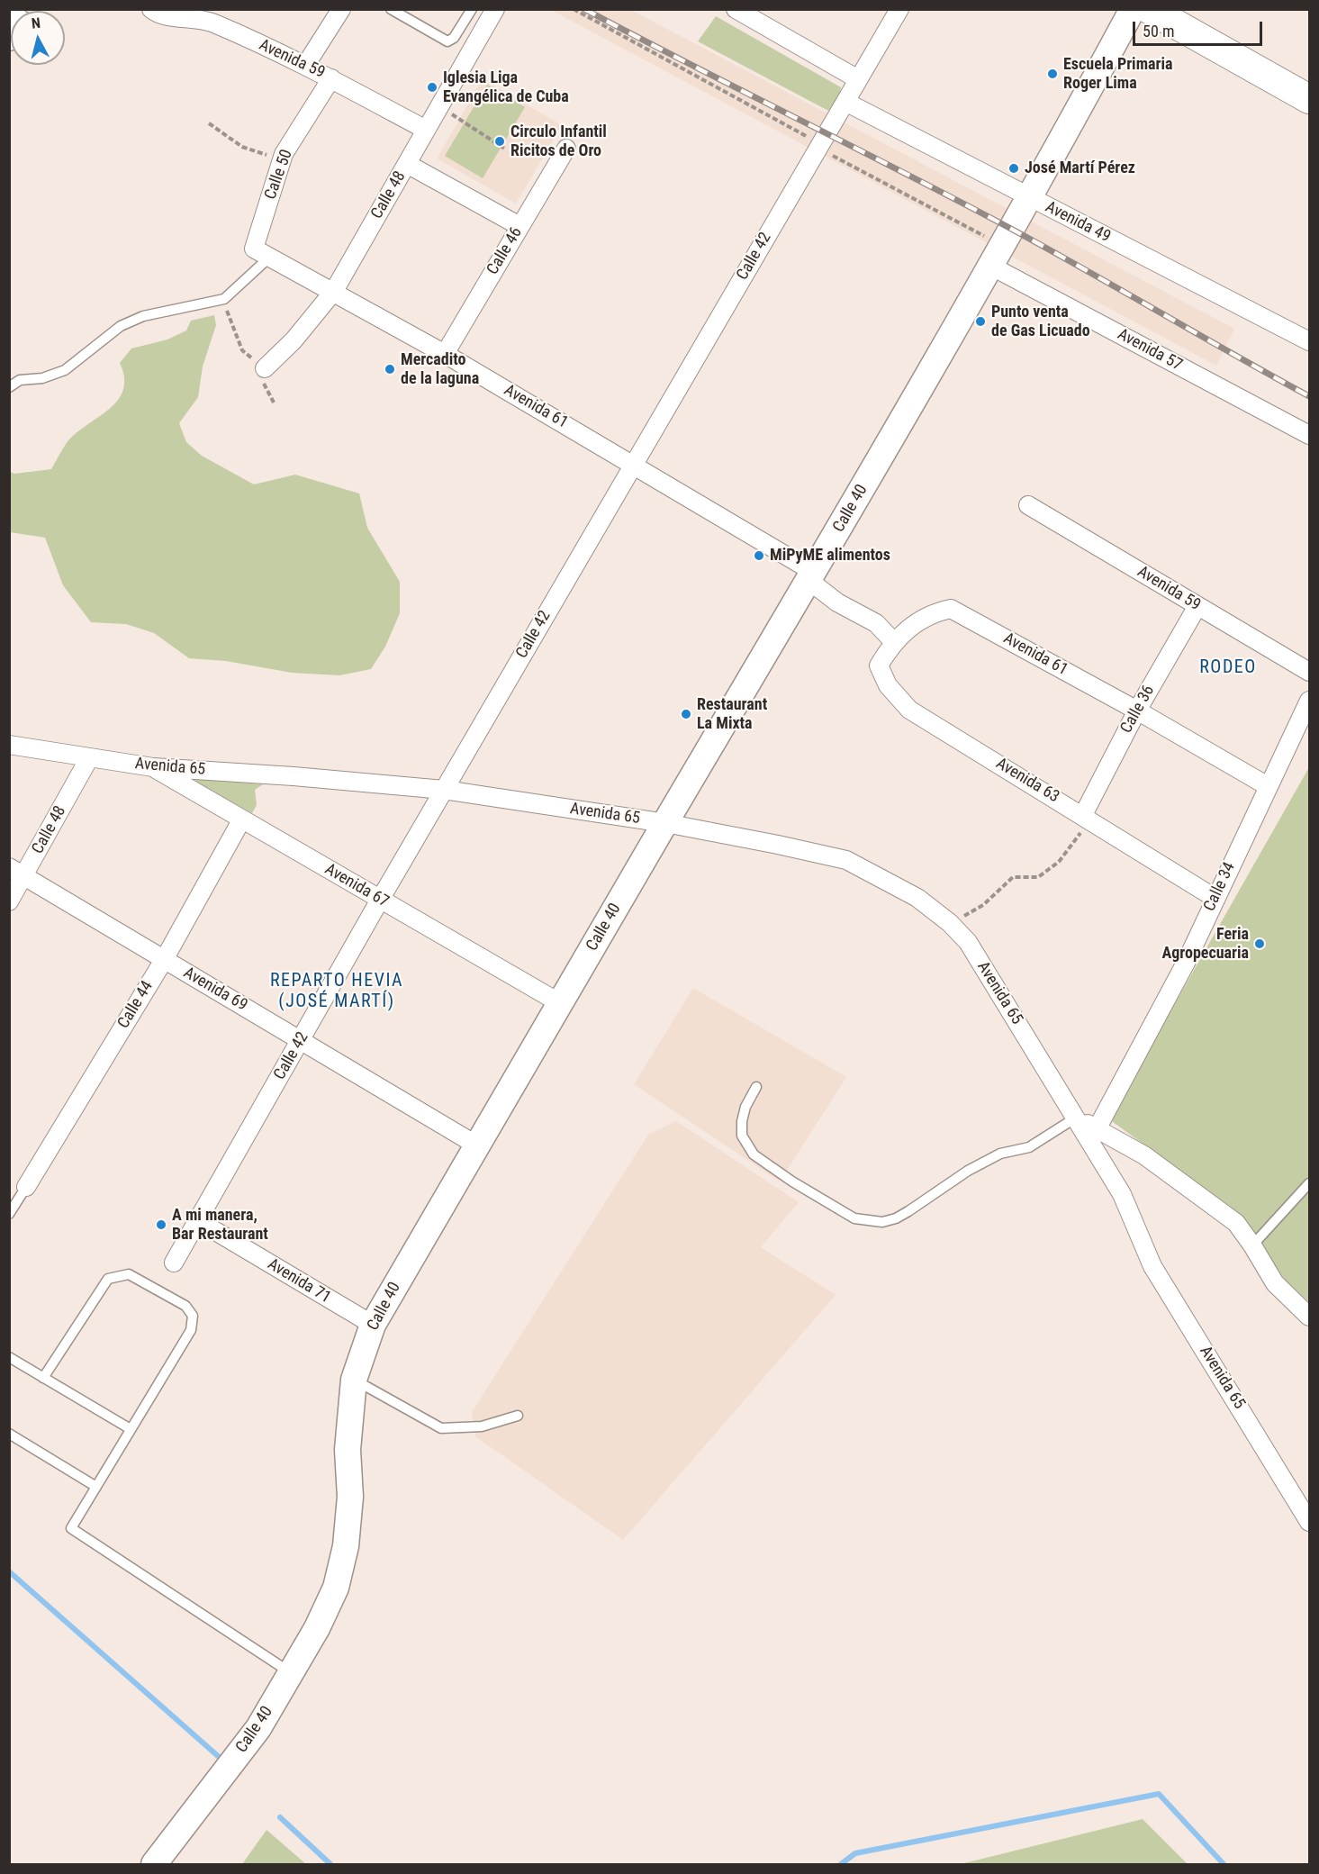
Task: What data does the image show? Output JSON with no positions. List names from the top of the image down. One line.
{"streets":{"main road":["Calle 40"],"street":["Avenida 59","Calle 50","Calle 48","Avenida 49","Calle 46","Calle 42","Avenida 57","Avenida 61","Calle 36","Avenida 65","Avenida 63","Avenida 67","Calle 34","Avenida 69","Calle 44","Avenida 71"]},"crossings":[["Avenida 59","Calle 50"],["Avenida 59","Calle 48"],["Avenida 59","Calle 36"],["Calle 50","Avenida 61"],["Calle 48","Avenida 61"],["Calle 48","Avenida 65"],["Calle 48","Avenida 69"],["Avenida 49","Calle 42"],["Avenida 49","Calle 40"],["Calle 46","Avenida 61"],["Calle 42","Avenida 61"],["Calle 42","Avenida 65"],["Calle 42","Avenida 67"],["Calle 42","Avenida 69"],["Calle 42","Avenida 71"],["Avenida 57","Calle 40"],["Avenida 61","Calle 40"],["Avenida 61","Calle 36"],["Avenida 61","Avenida 63"],["Avenida 61","Calle 34"],["Calle 40","Avenida 65"],["Calle 40","Avenida 67"],["Calle 40","Avenida 69"],["Calle 40","Avenida 71"],["Calle 36","Avenida 63"],["Avenida 65","Avenida 67"],["Avenida 65","Calle 34"],["Avenida 63","Calle 34"],["Avenida 67","Calle 44"],["Avenida 69","Calle 44"]],"districts":["RODEO","REPARTO HEVIA (JOSÉ MARTÍ)"],"places":["Escuela Primaria Roger Lima","Iglesia Liga Evangélica de Cuba","Circulo Infantil Ricitos de Oro","José Martí Pérez","Punto venta de Gas Licuado","Mercadito de la laguna","MiPyME alimentos","Restaurant La Mixta","Feria Agropecuaria","A mi manera, Bar Restaurant"],"scale_bar":"50 m","north":"top"}
